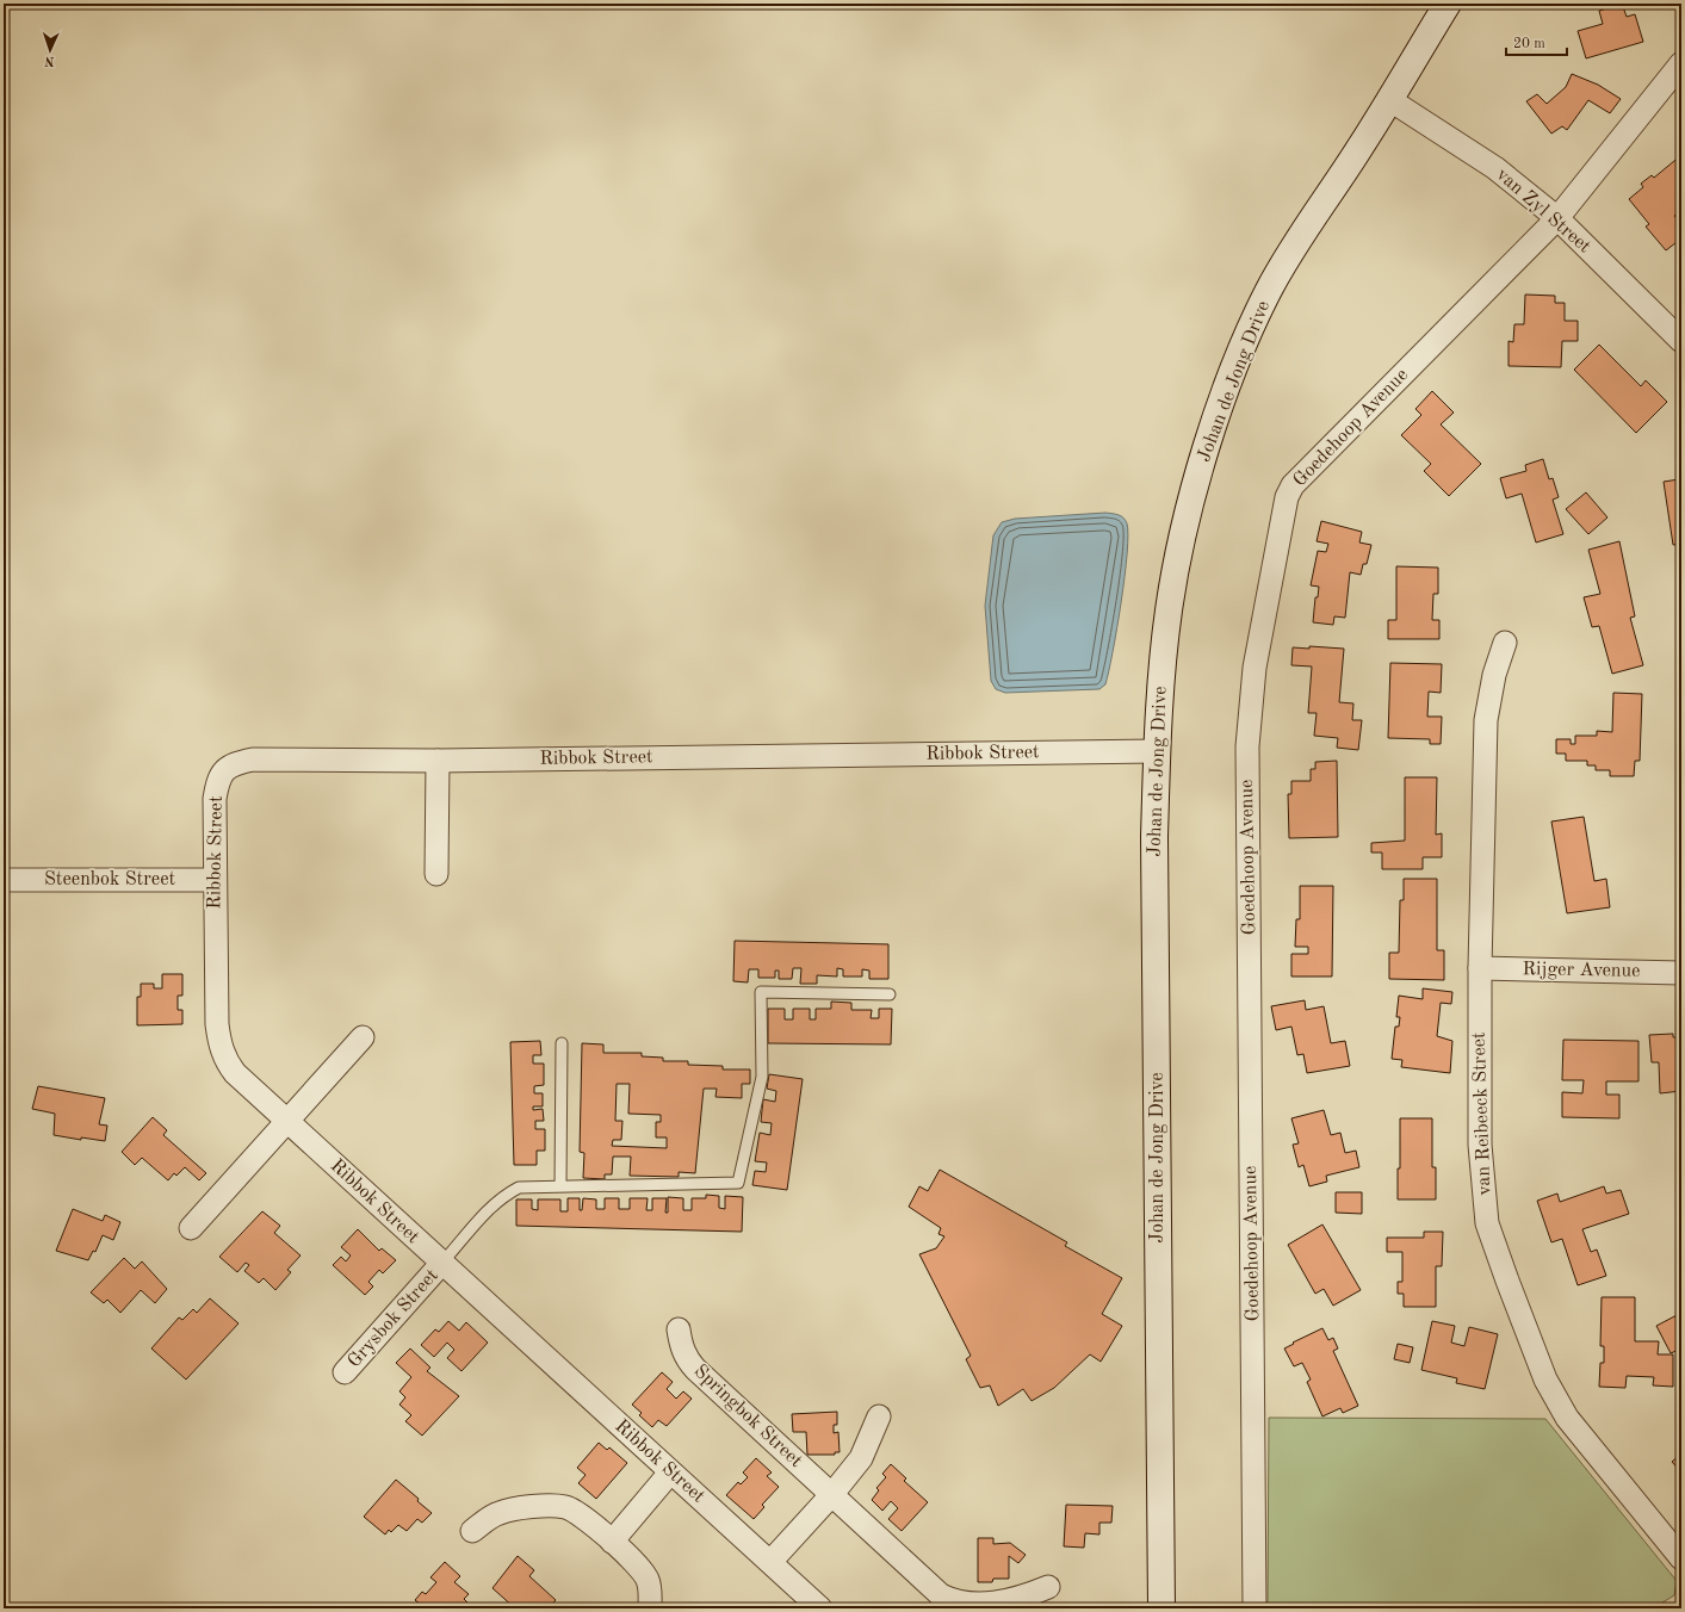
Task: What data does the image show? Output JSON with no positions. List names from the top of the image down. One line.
{"streets":{"street":["van Zyl Street","Johan de Jong Drive","Goedehoop Avenue","Ribbok Street","Steenbok Street","Rijger Avenue","van Reibeeck Street","Grysbok Street","Springbok Street"]},"crossings":[["van Zyl Street","Johan de Jong Drive"],["van Zyl Street","Goedehoop Avenue"],["Johan de Jong Drive","Ribbok Street"],["Ribbok Street","Steenbok Street"],["Ribbok Street","Grysbok Street"],["Rijger Avenue","van Reibeeck Street"]],"scale_bar":"20 m","north":"bottom"}
